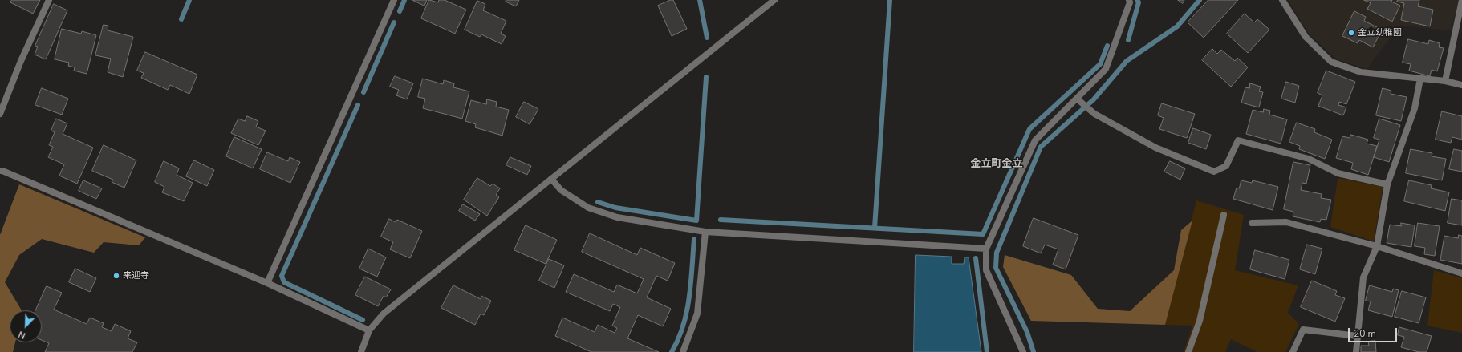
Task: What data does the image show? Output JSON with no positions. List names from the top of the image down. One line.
{"districts":["金立町金立"],"places":["金立幼稚園","来迎寺"],"scale_bar":"20 m","north":"bottom left"}
